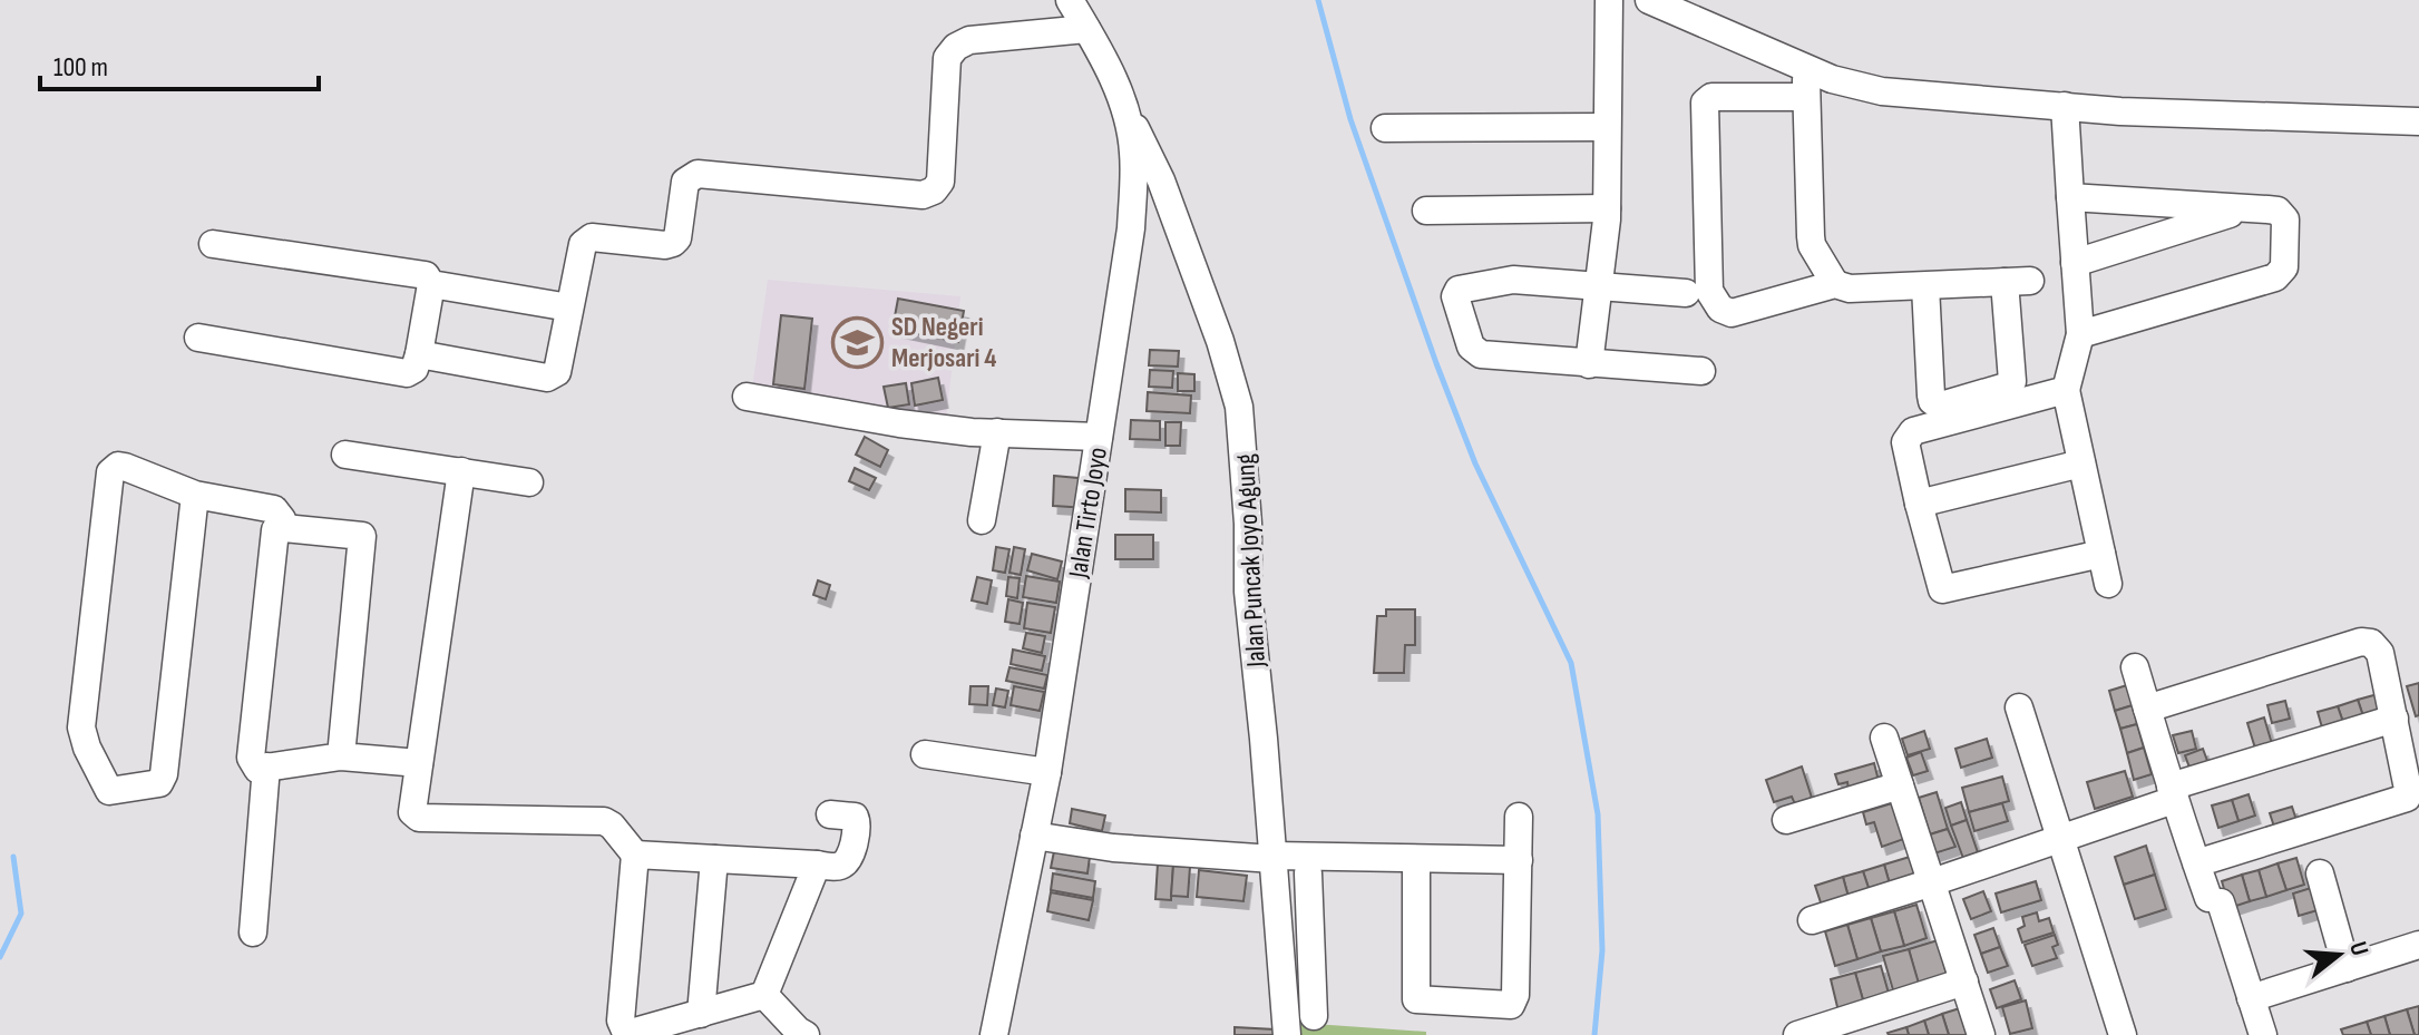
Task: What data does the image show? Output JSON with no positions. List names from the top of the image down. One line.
{"streets":{"street":["Jalan Tirto Joyo","Jalan Puncak Joyo Agung"]},"crossings":[["Jalan Tirto Joyo","Jalan Puncak Joyo Agung"]],"places":{"school or university":["SD Negeri Merjosari 4"]},"scale_bar":"100 m","north":"right"}
